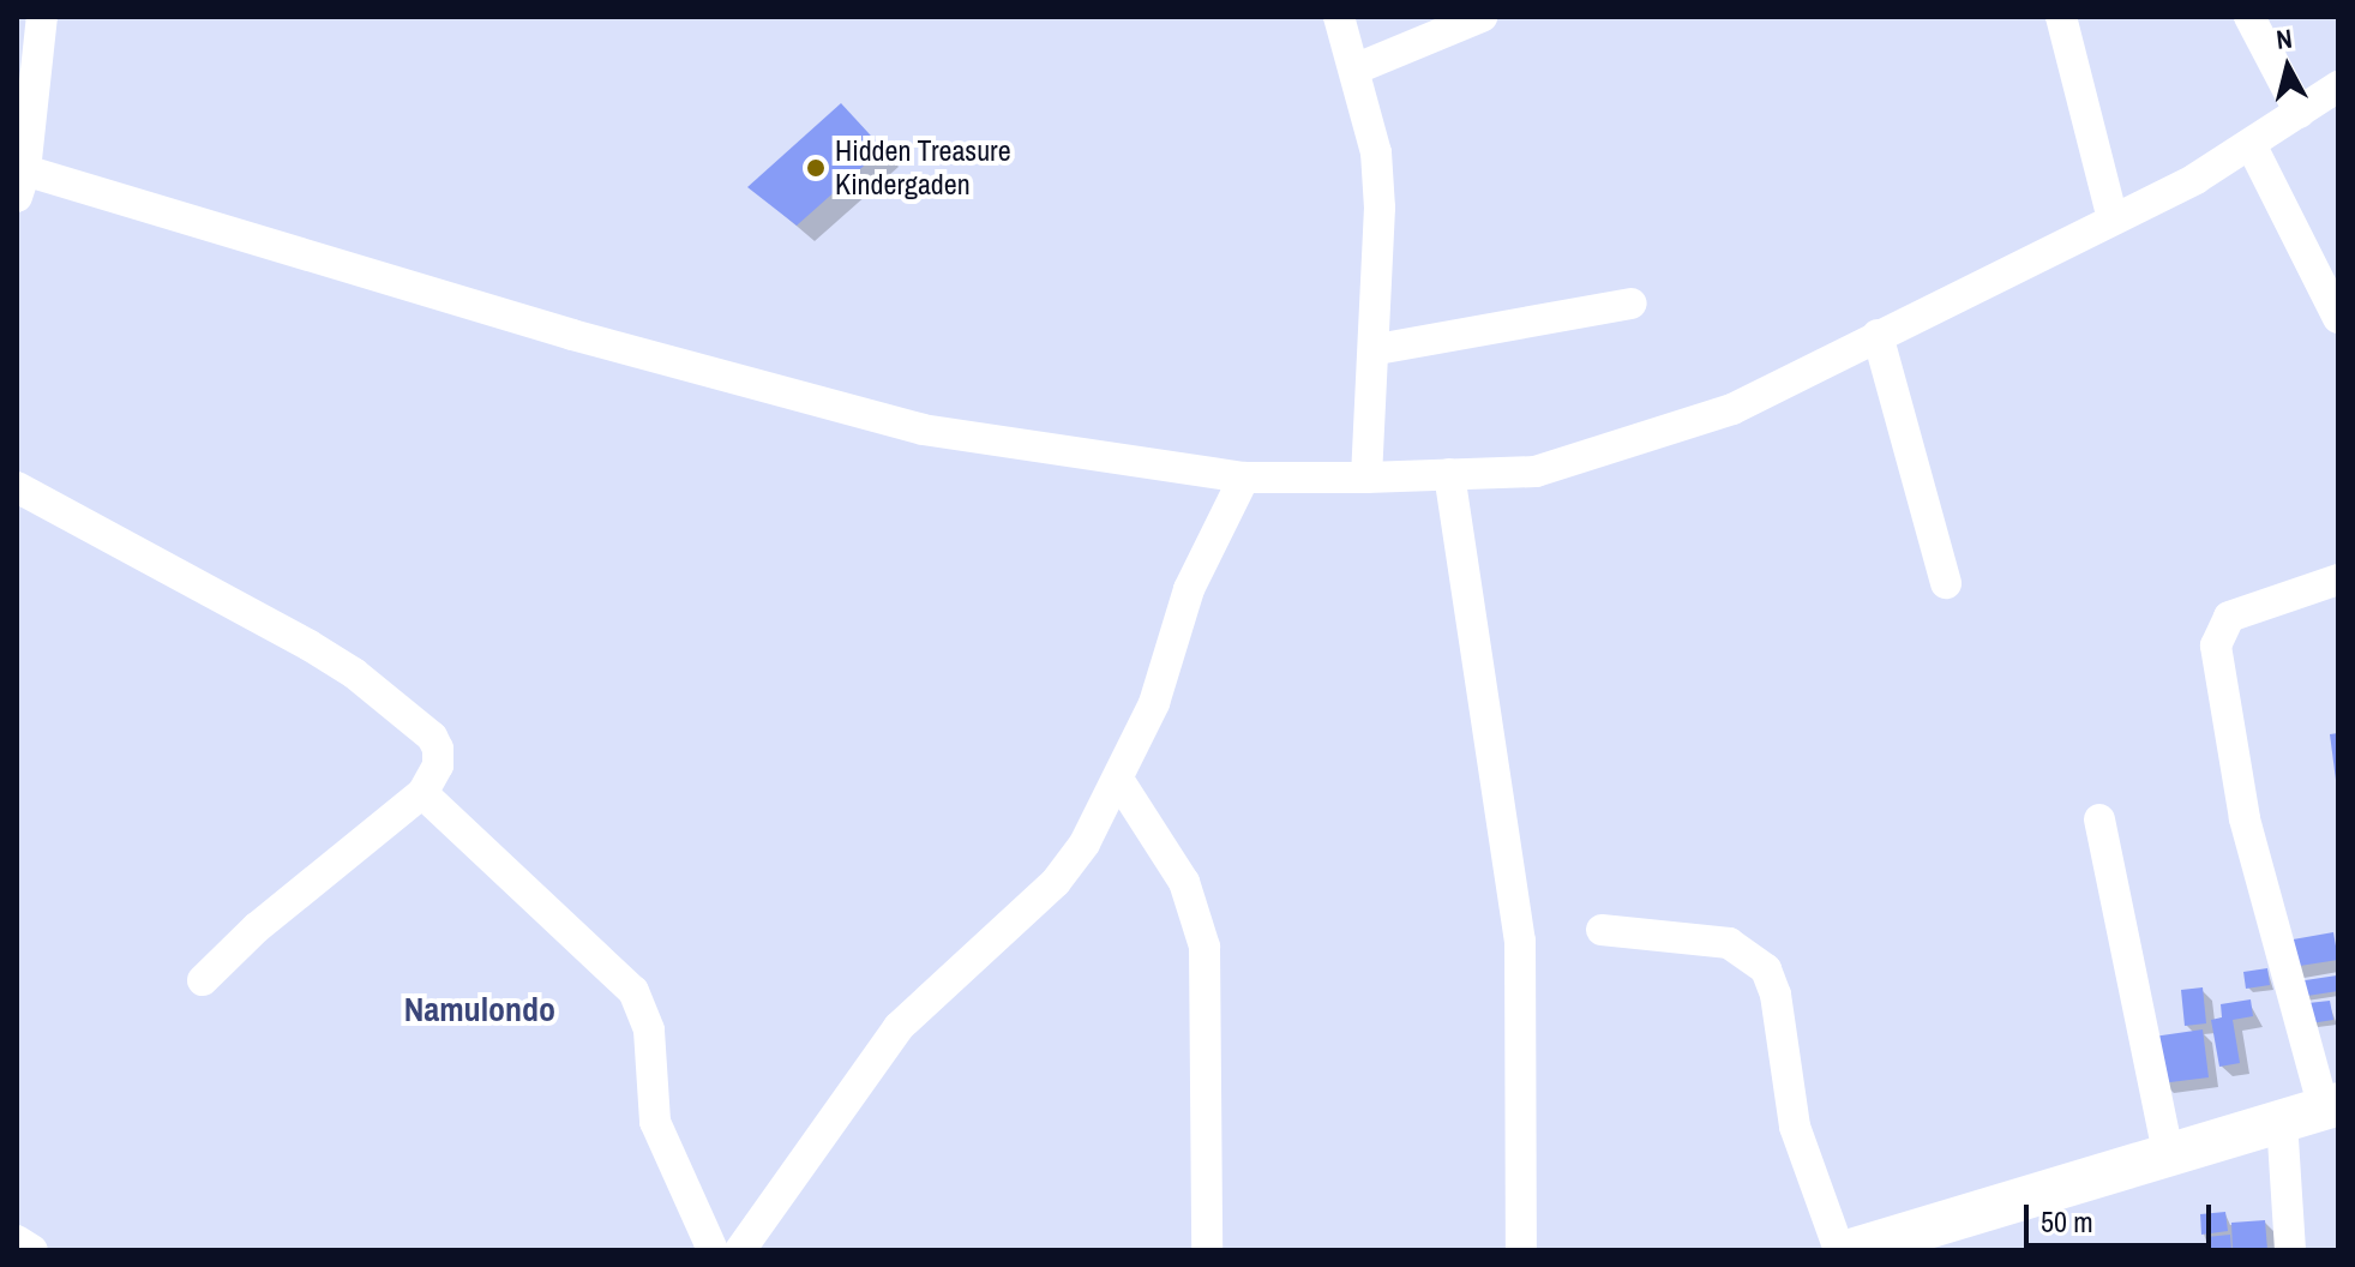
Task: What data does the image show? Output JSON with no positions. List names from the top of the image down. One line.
{"districts":["Namulondo"],"places":["Hidden Treasure Kindergaden"],"scale_bar":"50 m","north":"top"}
